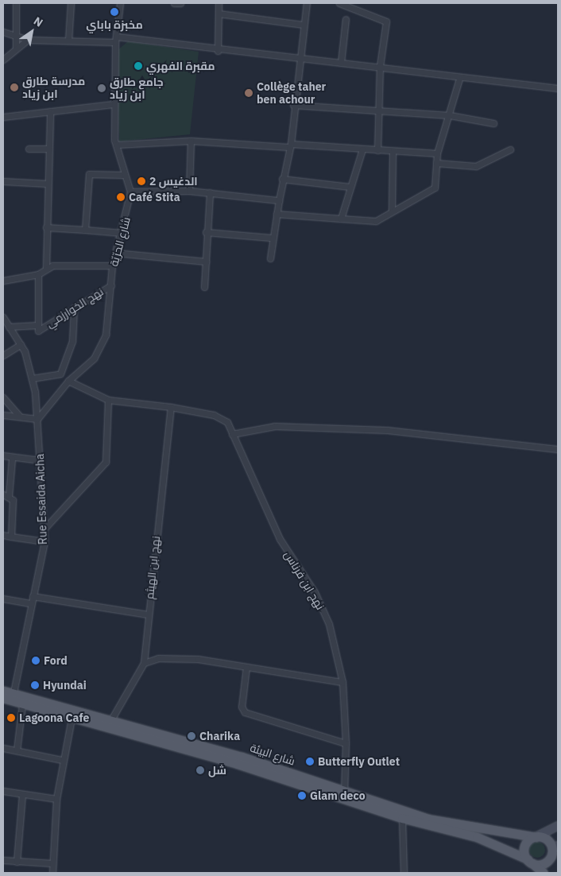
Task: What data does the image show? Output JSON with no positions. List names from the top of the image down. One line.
{"streets":{"main road":["شارع البيئة"],"street":["شارع الحرّيّة","نهج الخوارزمي","Rue Essaida Aicha","نهج ابن الهيثم","نهج ابن فرناس"]},"crossings":[["شارع الحرّيّة","نهج الخوارزمي"],["شارع الحرّيّة","Rue Essaida Aicha"],["نهج الخوارزمي","Rue Essaida Aicha"],["Rue Essaida Aicha","شارع البيئة"],["نهج ابن الهيثم","نهج ابن فرناس"],["نهج ابن الهيثم","شارع البيئة"],["نهج ابن فرناس","شارع البيئة"]],"places":["مخبزة باباي","مقبرة الفهري","مدرسة طارق ابن زياد","جامع طارق ابن زياد","Collège taher ben achour","الدغيس 2","Café Stita","Ford","Hyundai","Lagoona Cafe","Charika","Butterfly Outlet","شل","Glam deco"],"north":"top right"}
